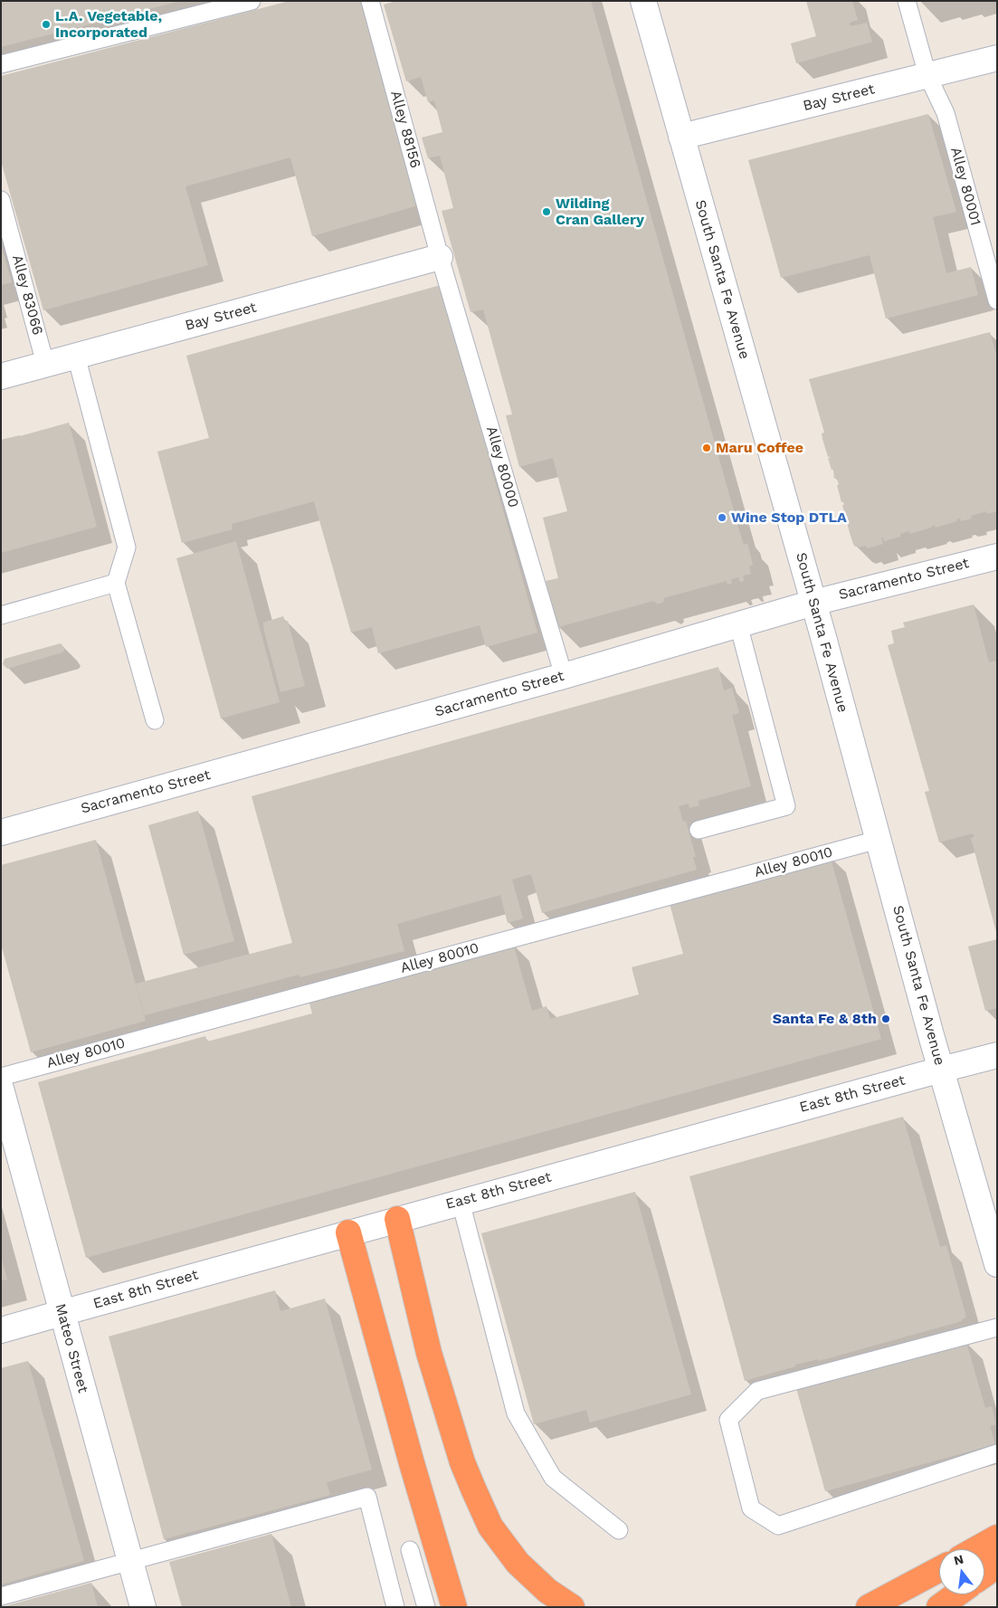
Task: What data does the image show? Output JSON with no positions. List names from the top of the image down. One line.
{"streets":{"street":["Bay Street","South Santa Fe Avenue","Sacramento Street","East 8th Street","Mateo Street"],"lane":["Alley 88156","Alley 80001","Alley 83066","Alley 80000","Alley 80010"]},"crossings":[["Bay Street","Alley 88156"],["Bay Street","Alley 80001"],["Bay Street","South Santa Fe Avenue"],["Bay Street","Alley 83066"],["Bay Street","Alley 80000"],["Alley 88156","Alley 80000"],["South Santa Fe Avenue","Sacramento Street"],["South Santa Fe Avenue","Alley 80010"],["South Santa Fe Avenue","East 8th Street"],["Alley 80000","Sacramento Street"],["East 8th Street","Mateo Street"]],"places":["L.A. Vegetable, Incorporated","Wilding Cran Gallery","Maru Coffee","Wine Stop DTLA","Santa Fe & 8th"],"north":"top"}
